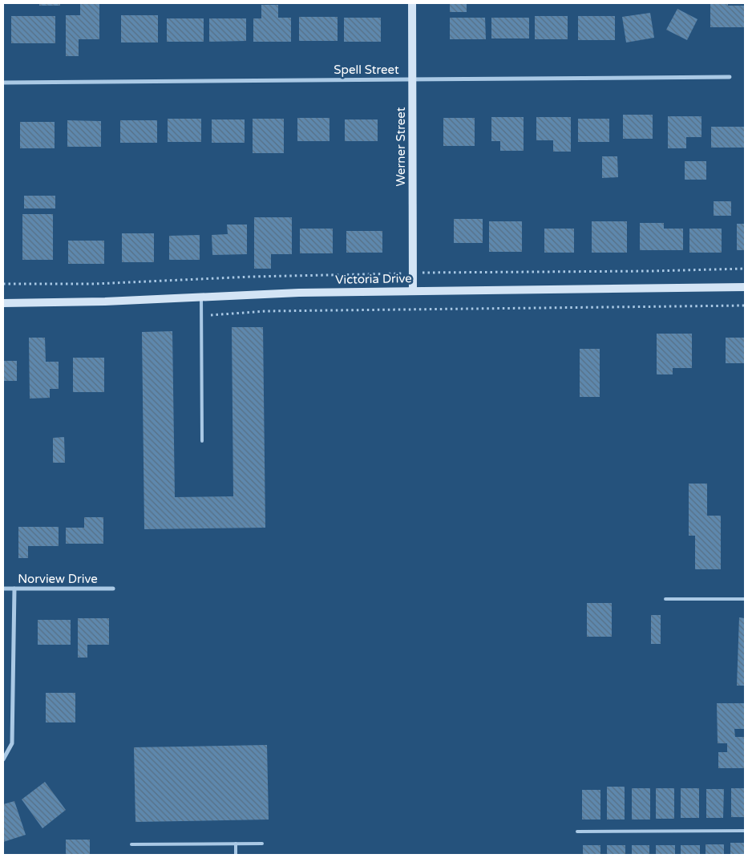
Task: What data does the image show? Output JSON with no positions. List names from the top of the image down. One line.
{"streets":{"street":["Spell Street","Werner Street","Victoria Drive","Norview Drive"]},"crossings":[["Spell Street","Werner Street"],["Werner Street","Victoria Drive"]]}
